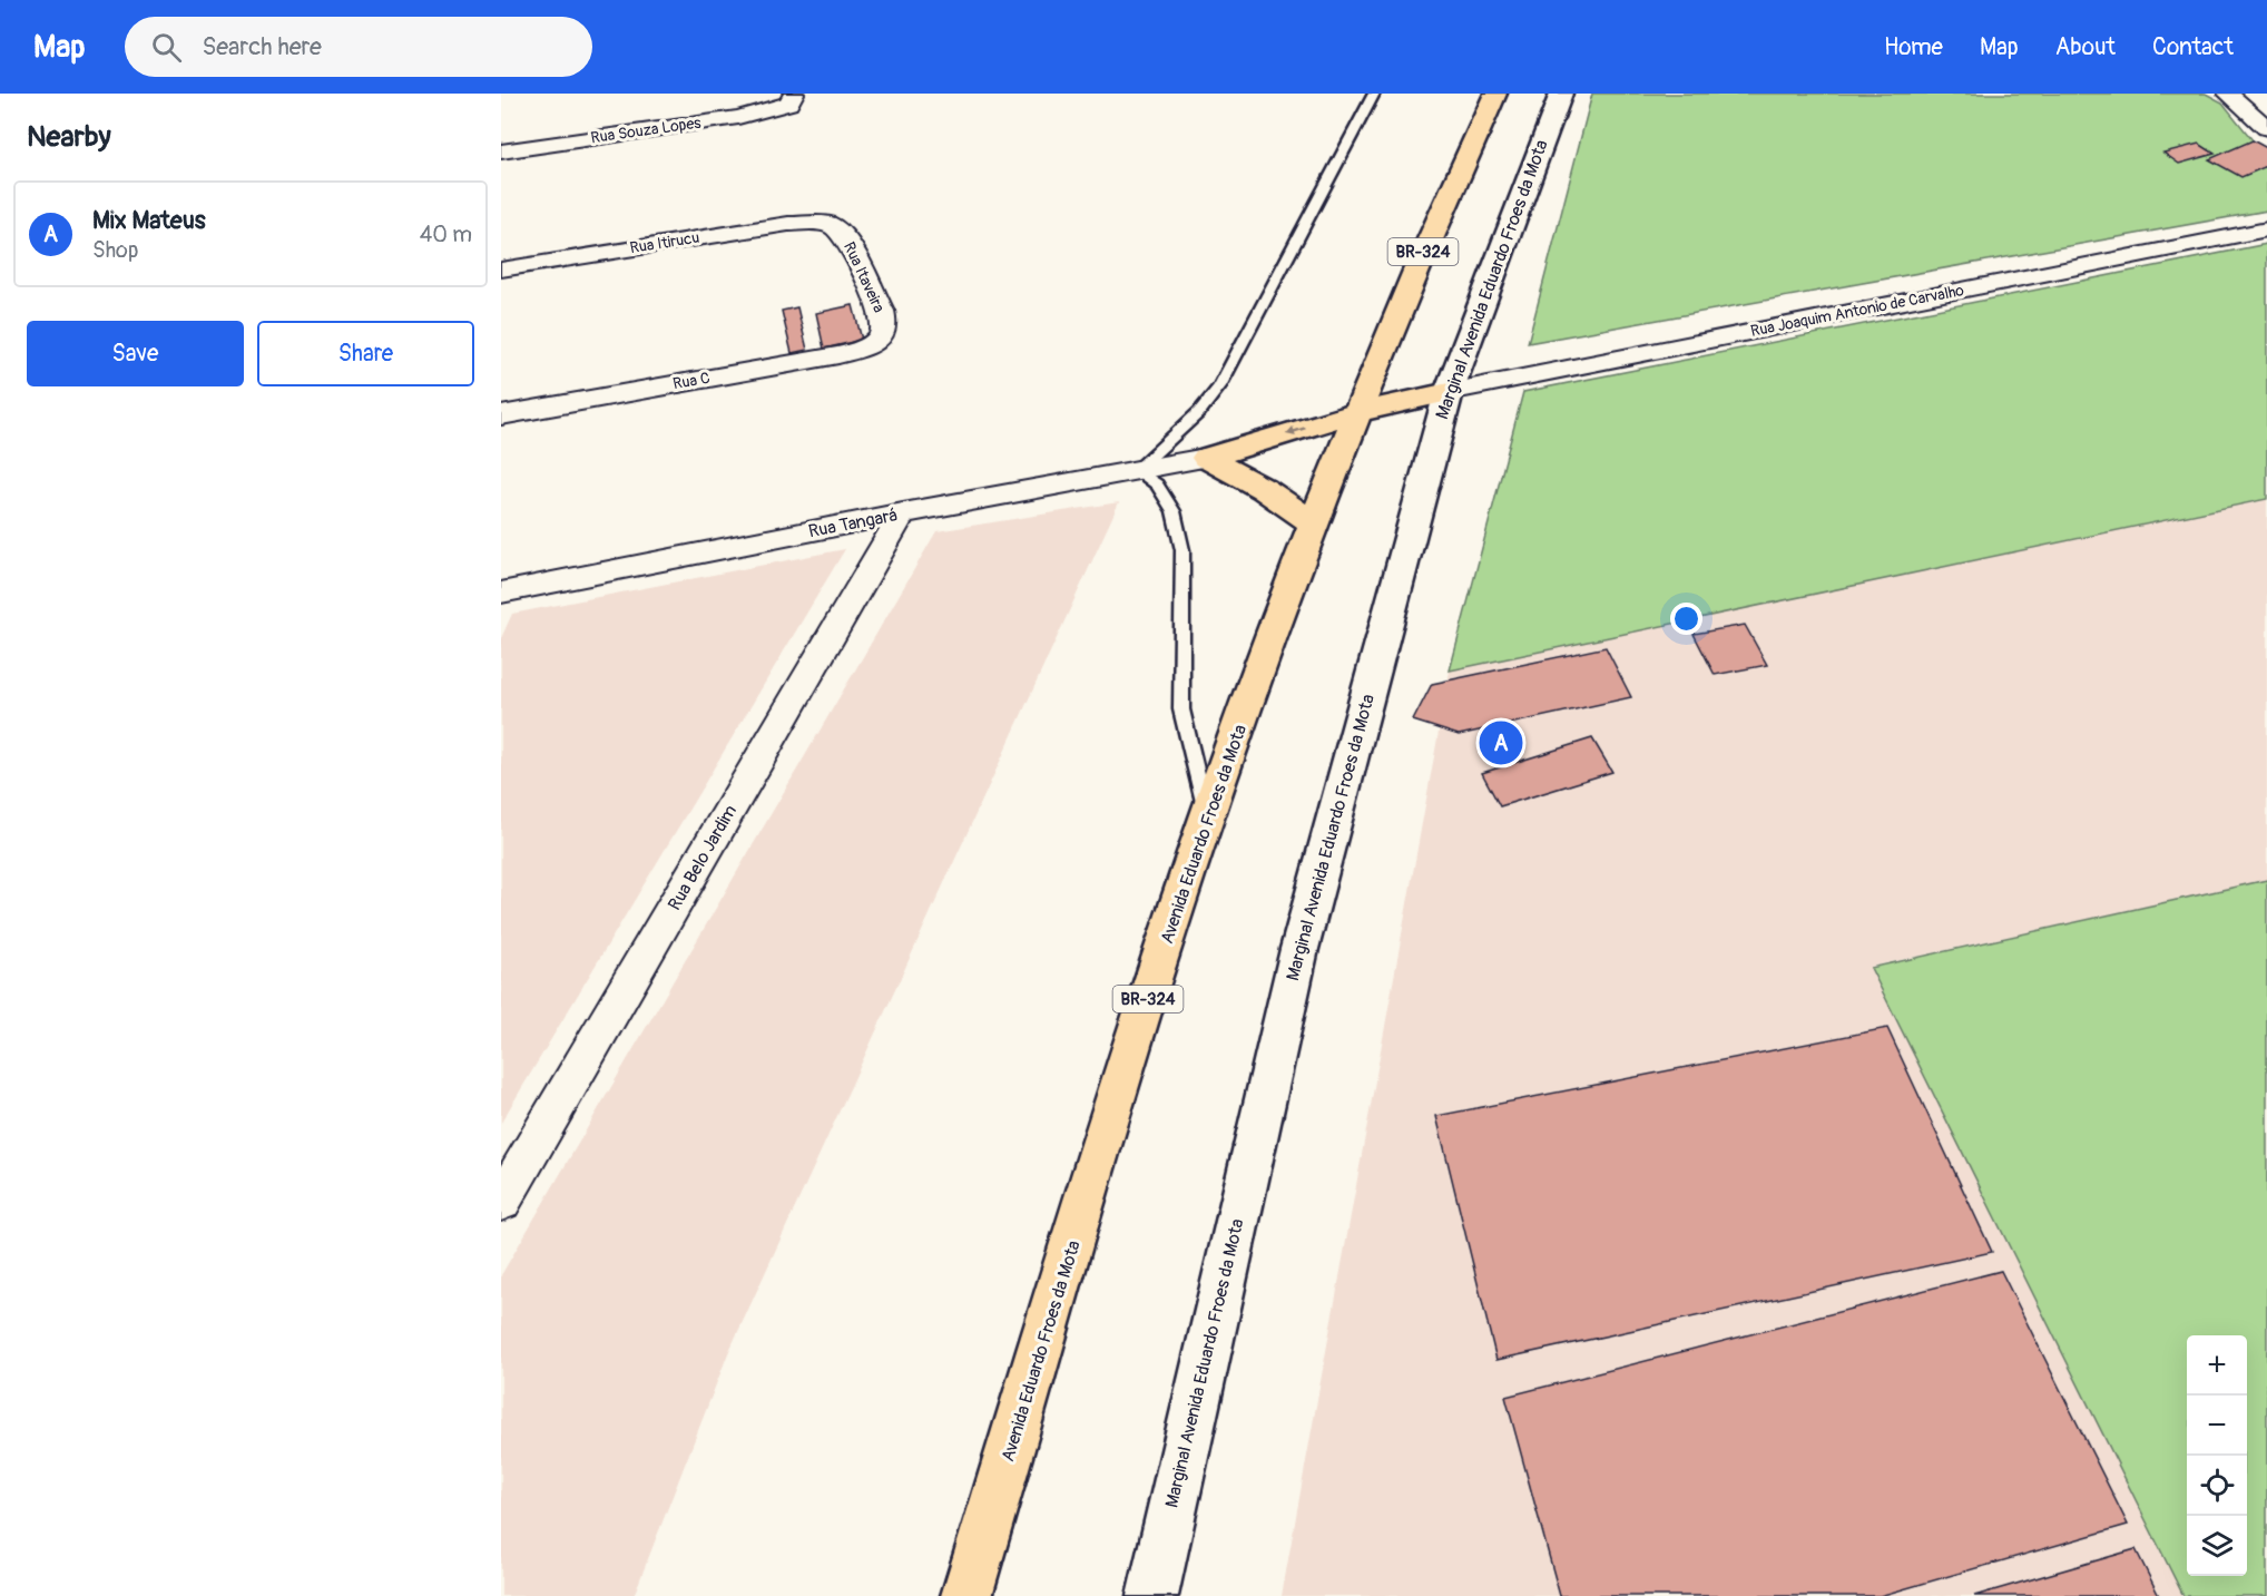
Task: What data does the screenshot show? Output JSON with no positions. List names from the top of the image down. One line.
{"streets":{"highway":["BR-324","Avenida Eduardo Froes da Mota"],"street":["Rua Souza Lopes","Rua Itirucu","Rua Itaveira","Marginal Avenida Eduardo Froes da Mota","Rua Joaquim Antonio de Carvalho","Rua C","Rua Tangará","Rua Belo Jardim"]},"crossings":[["Rua Itirucu","Rua Itaveira"],["Rua Itaveira","Rua C"],["Marginal Avenida Eduardo Froes da Mota","Rua Joaquim Antonio de Carvalho"],["Rua Tangará","Rua Belo Jardim"]],"page":{"header":"Map","search":"Search here","nav":["Home","Map","About","Contact"],"heading":"Nearby","list":[{"mark":"A","name":"Mix Mateus","note":"Shop","value":"40 m"}],"buttons":["Save","Share"],"pins":"A","map_buttons":["+","−"]}}
